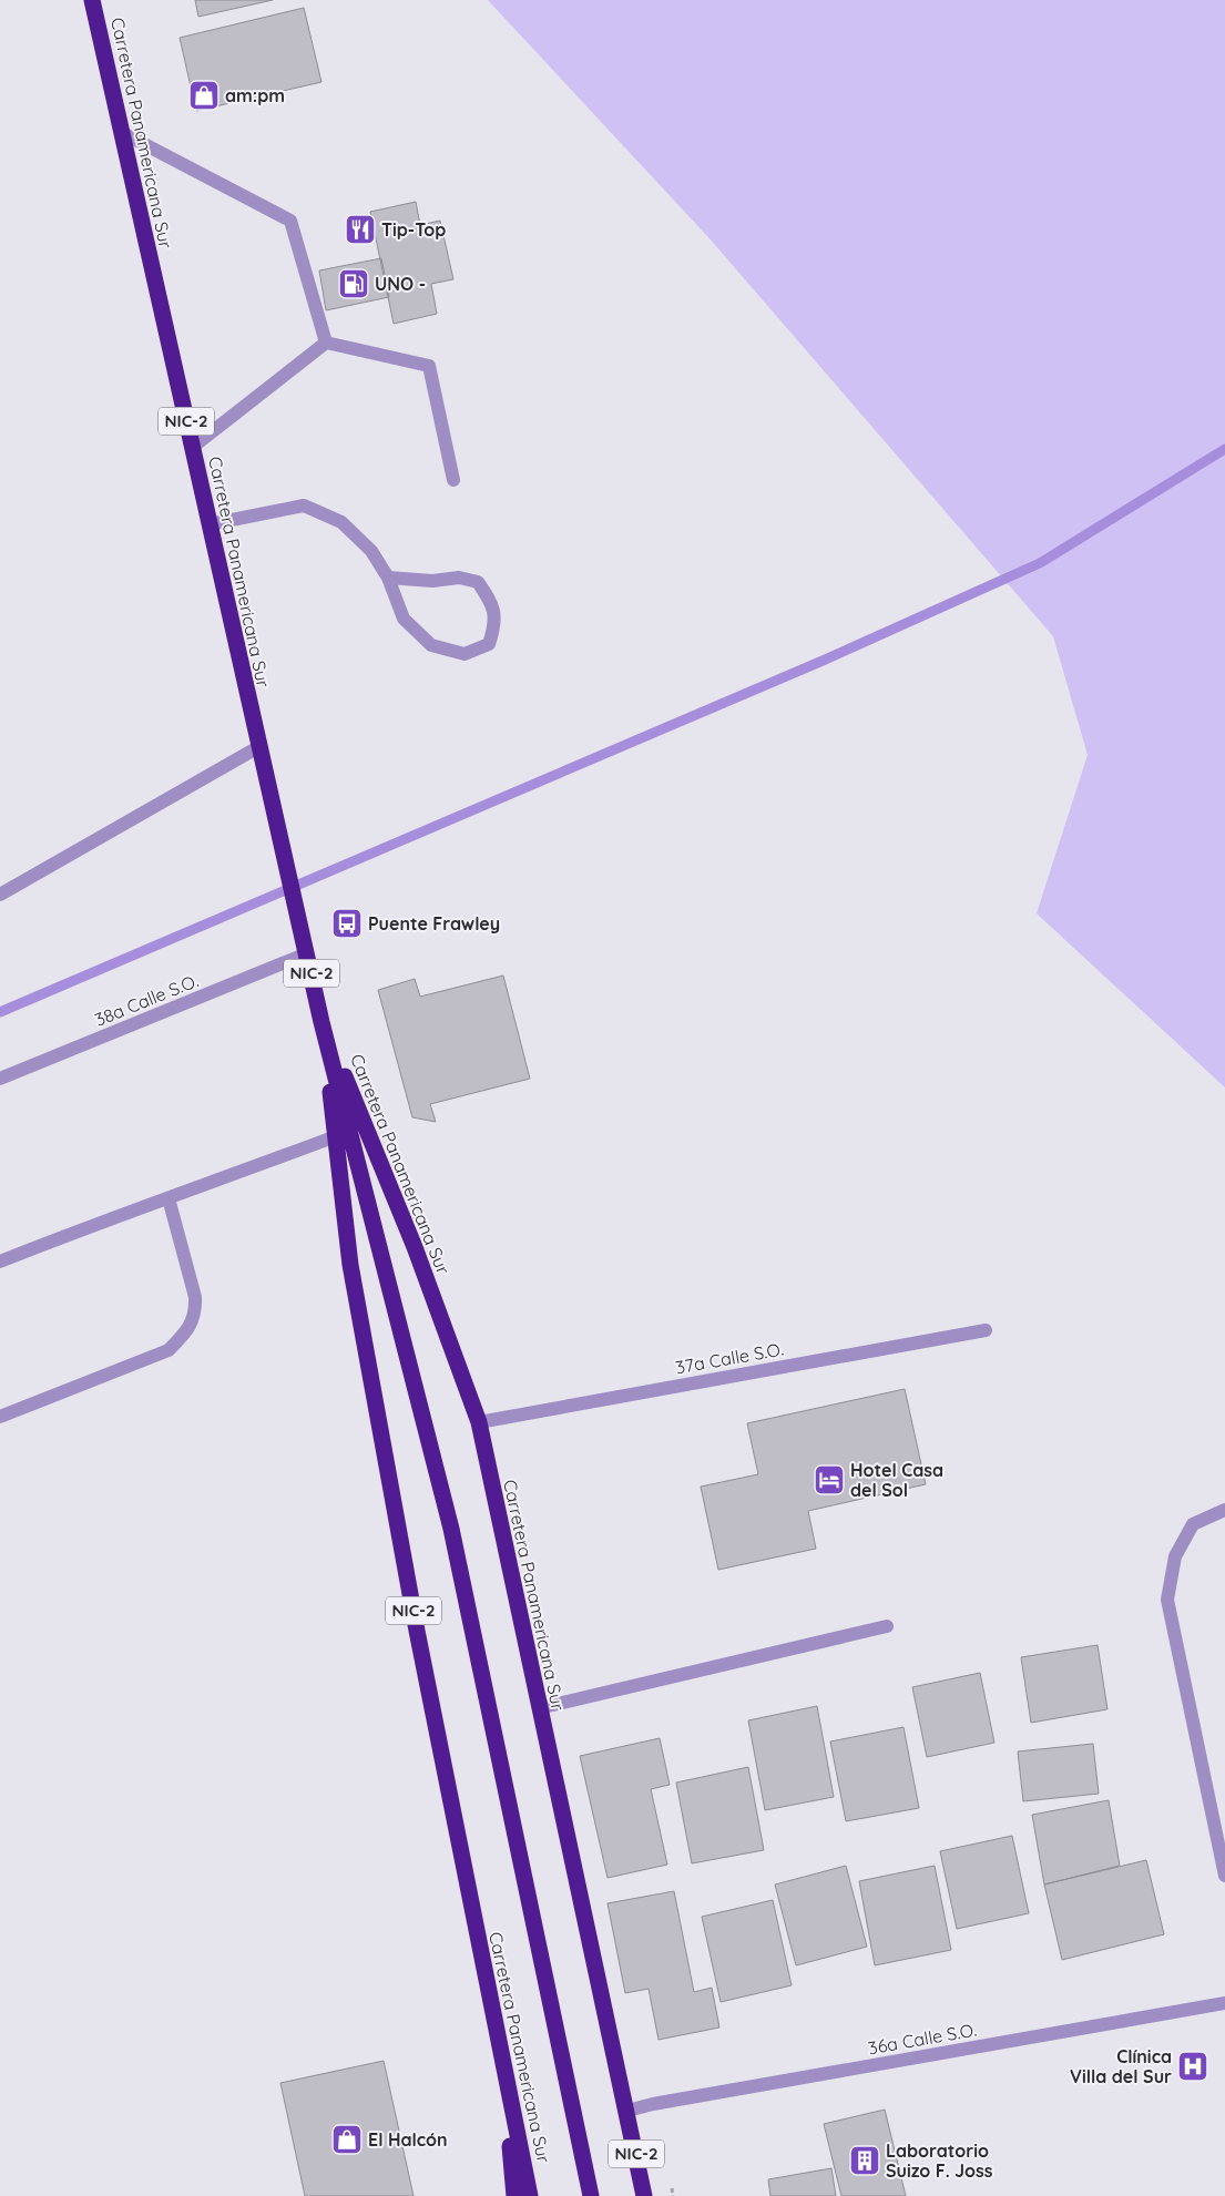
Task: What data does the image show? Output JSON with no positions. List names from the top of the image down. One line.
{"streets":{"highway":["Carretera Panamericana Sur","NIC-2"],"street":["38a Calle S.O.","37a Calle S.O.","36a Calle S.O."]},"crossings":[["Carretera Panamericana Sur","38a Calle S.O."],["Carretera Panamericana Sur","37a Calle S.O."],["Carretera Panamericana Sur","36a Calle S.O."]],"places":{"shop":["am:pm","El Halcón"],"restaurant":["Tip-Top"],"fuel station":["UNO -"],"bus stop":["Puente Frawley"],"hotel":["Hotel Casa del Sol"],"hospital":["Clínica Villa del Sur"],"building":["Laboratorio Suizo F. Joss"]}}
